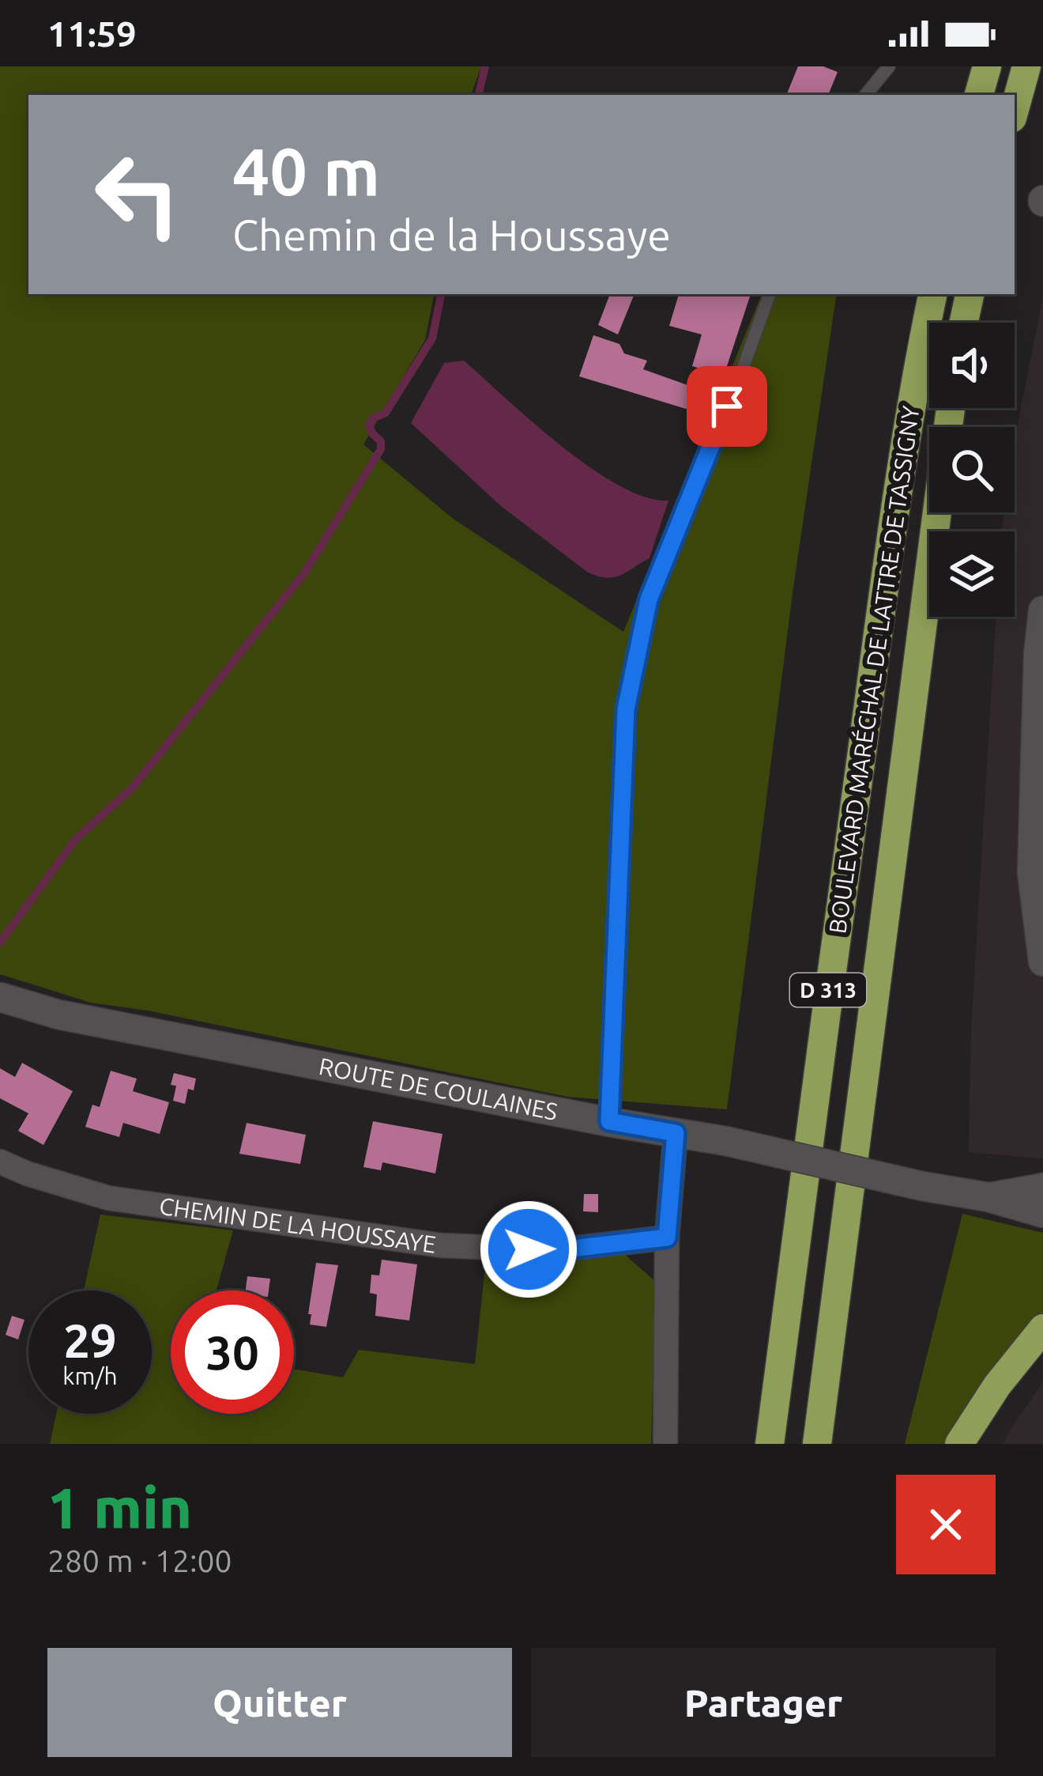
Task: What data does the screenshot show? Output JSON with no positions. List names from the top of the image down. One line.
{"streets":{"highway":["BOULEVARD MARÉCHAL DE LATTRE DE TASSIGNY","D 313"],"street":["ROUTE DE COULAINES","CHEMIN DE LA HOUSSAYE"]},"page":{"status":"11:59","turn":["40 m","Chemin de la Houssaye"],"speed":"29 km/h","limit":"30","heading":["1 min","280 m · 12:00"],"buttons":["Quitter","Partager"]}}
